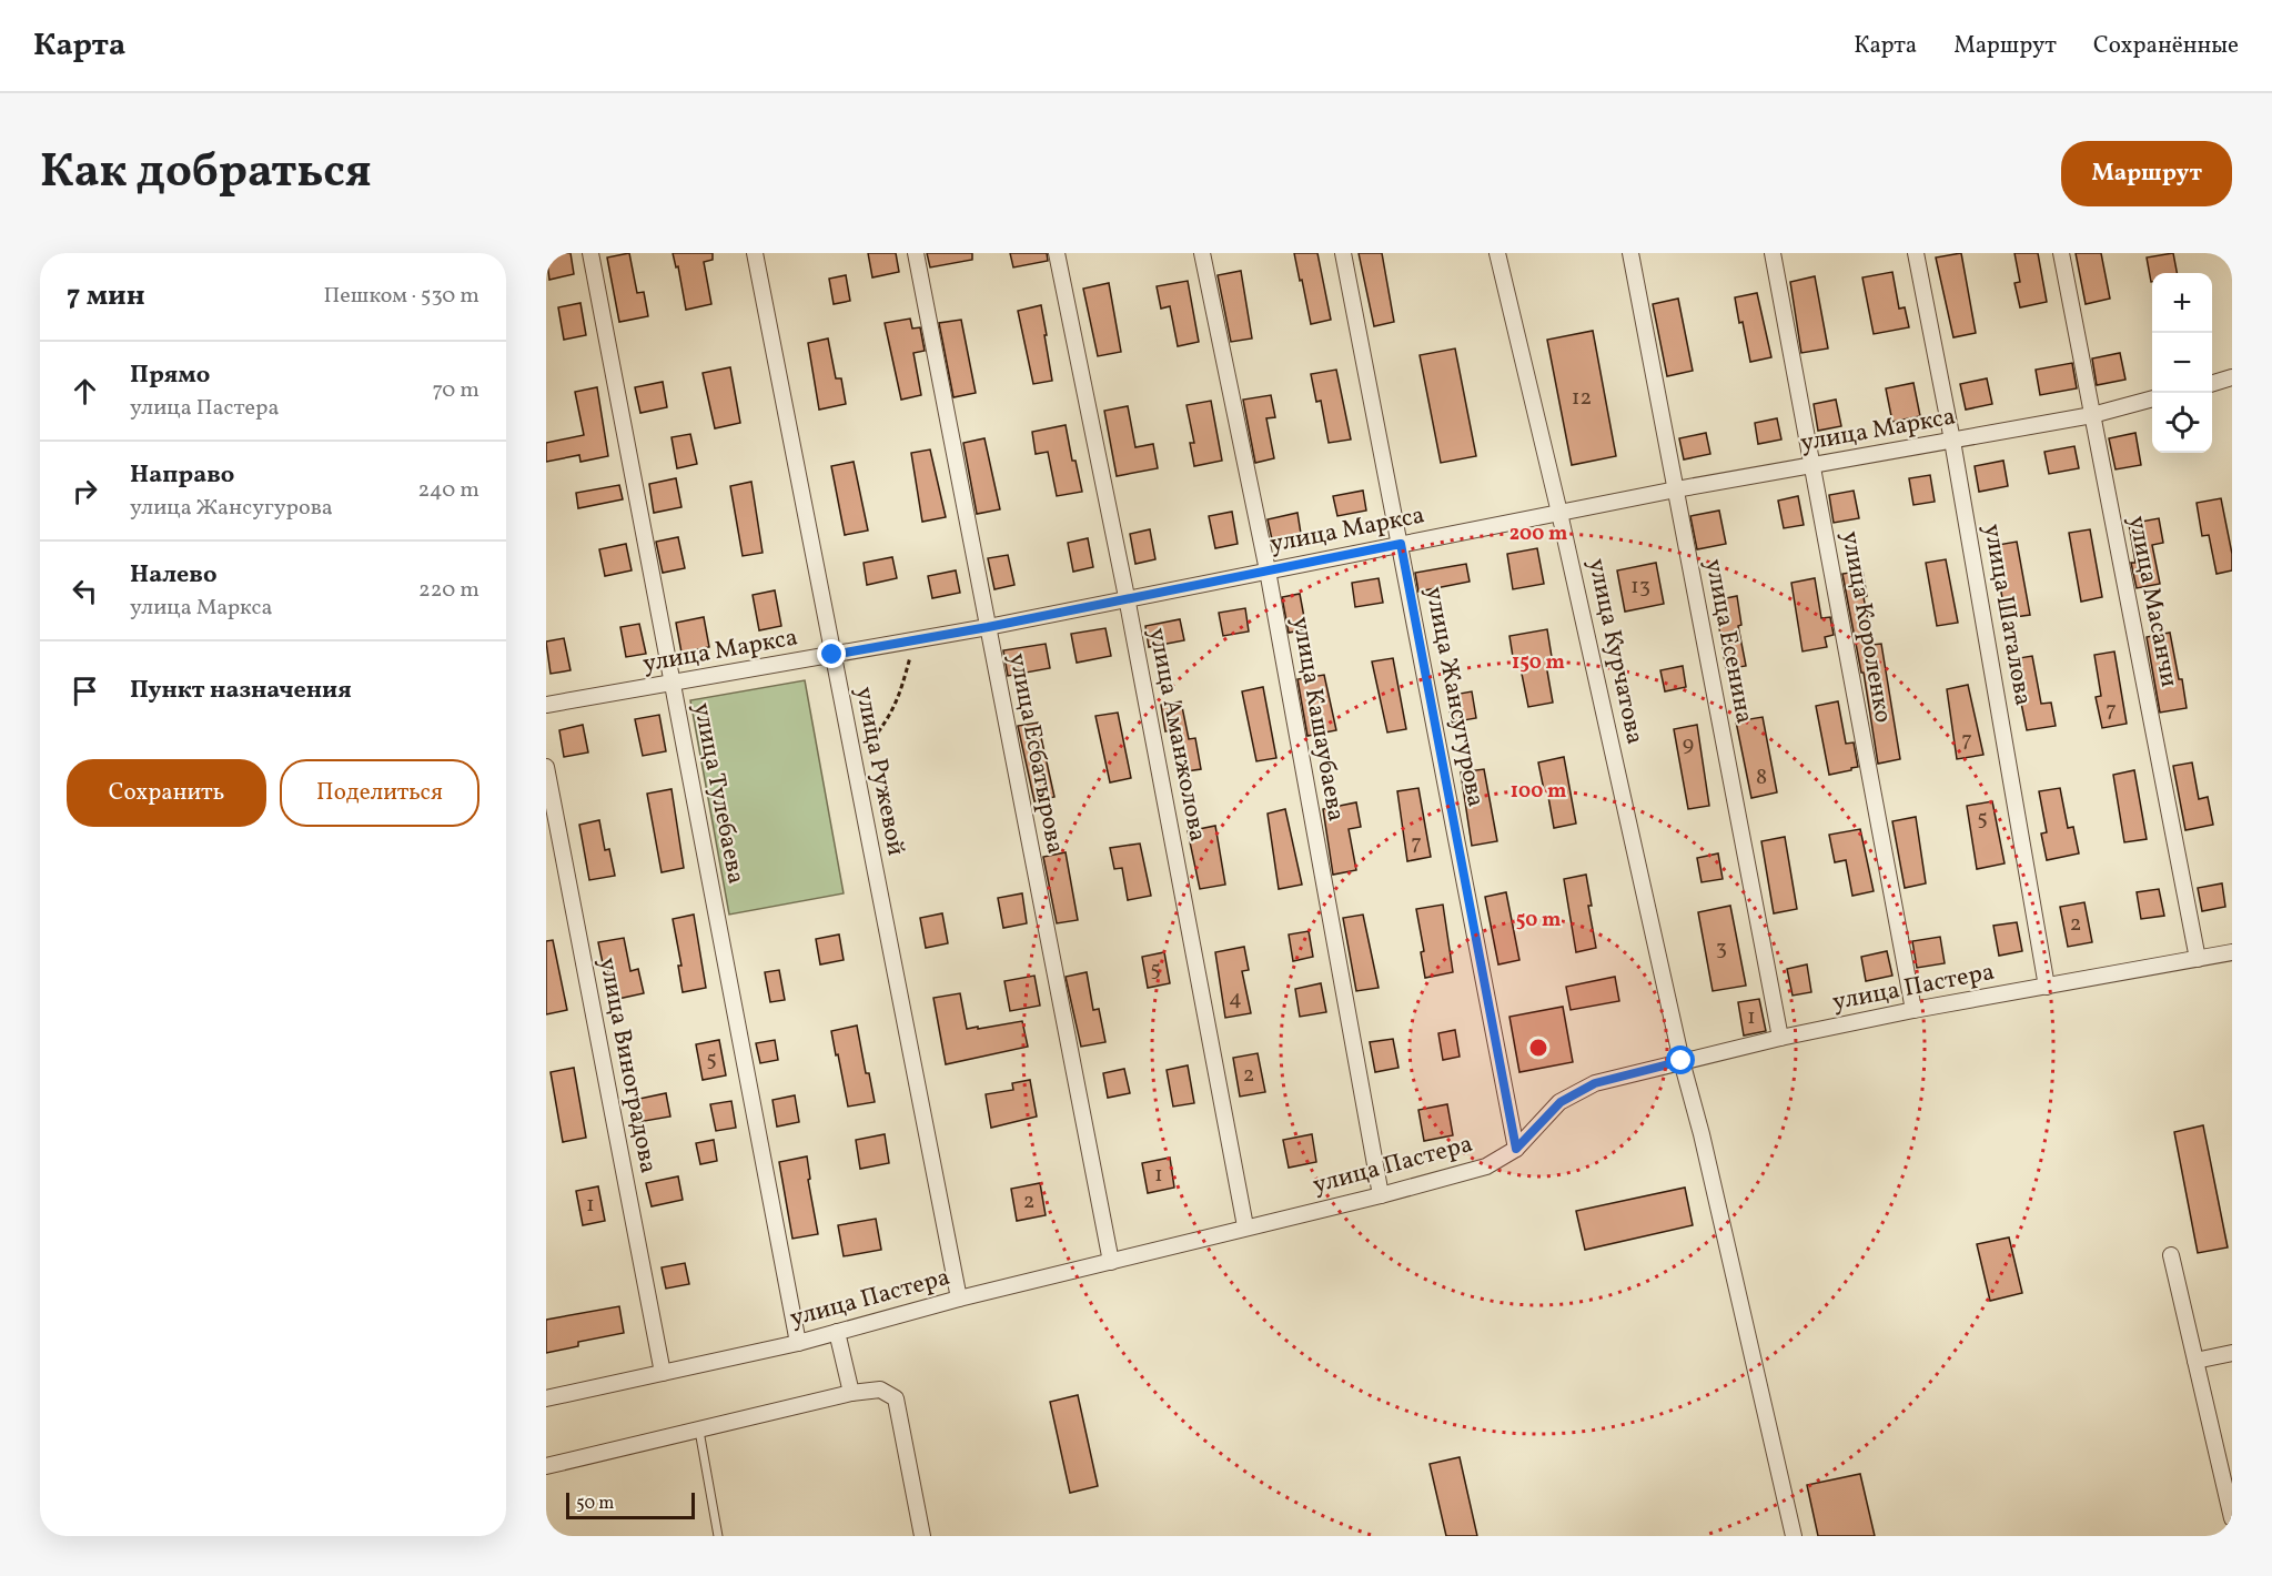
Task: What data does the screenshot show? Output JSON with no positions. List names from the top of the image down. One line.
{"streets":{"street":["улица Маркса","улица Масанчи","улица Шаталова","улица Короленко","улица Есенина","улица Курчатова","улица Жансугурова","улица Кашаубаева","улица Аманжолова","улица Есбатырова","улица Ружевой","улица Тулебаева","улица Пастера","улица Виноградова"]},"crossings":[["улица Маркса","улица Масанчи"],["улица Маркса","улица Шаталова"],["улица Маркса","улица Короленко"],["улица Маркса","улица Есенина"],["улица Маркса","улица Курчатова"],["улица Маркса","улица Жансугурова"],["улица Маркса","улица Кашаубаева"],["улица Маркса","улица Аманжолова"],["улица Маркса","улица Есбатырова"],["улица Маркса","улица Ружевой"],["улица Маркса","улица Тулебаева"],["улица Масанчи","улица Пастера"],["улица Шаталова","улица Пастера"],["улица Короленко","улица Пастера"],["улица Есенина","улица Пастера"],["улица Курчатова","улица Пастера"],["улица Жансугурова","улица Пастера"],["улица Кашаубаева","улица Пастера"],["улица Аманжолова","улица Пастера"],["улица Есбатырова","улица Пастера"],["улица Ружевой","улица Пастера"],["улица Тулебаева","улица Пастера"],["улица Пастера","улица Виноградова"]],"house_numbers":["12","13","7","7","9","8","5","7","2","3","5","4","1","5","2","1","2","1"],"scale_bar":"50 m","page":{"header":"Карта","nav":["Карта","Маршрут","Сохранённые"],"title":"Как добраться","buttons":["Маршрут",["Сохранить","Поделиться"]],"heading":["7 мин","Пешком · 530 m"],"map_buttons":["+","−"],"list":[["Прямо","улица Пастера","70 m"],["Направо","улица Жансугурова","240 m"],["Налево","улица Маркса","220 m"],"Пункт назначения"],"scale":"50 m"},"rings":["200 m","150 m","100 m","50 m"]}
